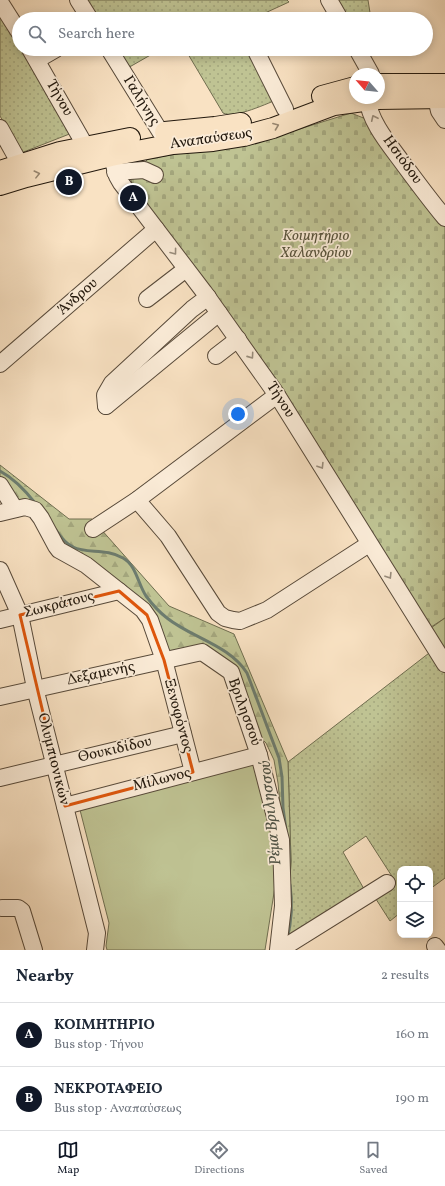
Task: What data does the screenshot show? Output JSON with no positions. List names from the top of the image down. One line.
{"streets":{"main road":["Αναπαύσεως"],"street":["Τήνου","Γαλήνης","Ησιόδου","Άνδρου","Σωκράτους","Δεξαμενής","Βριλησσού","Ξενοφόντος","Θουκιδίδου","Ολυμπιονικών","Μίλωνος"]},"crossings":[["Τήνου","Αναπαύσεως"],["Τήνου","Άνδρου"],["Γαλήνης","Αναπαύσεως"],["Σωκράτους","Ολυμπιονικών"],["Δεξαμενής","Βριλησσού"],["Δεξαμενής","Ξενοφόντος"],["Δεξαμενής","Ολυμπιονικών"],["Βριλησσού","Μίλωνος"],["Ξενοφόντος","Θουκιδίδου"],["Ξενοφόντος","Μίλωνος"],["Θουκιδίδου","Ολυμπιονικών"],["Ολυμπιονικών","Μίλωνος"]],"one_way":["Τήνου","Ησιόδου"],"water":["Ρέμα Βριλησσού"],"parks":["Κοιμητήριο Χαλανδρίου"],"north":"top left","page":{"search":"Search here","pins":["B","A"],"heading":["Nearby","2 results"],"list":[{"mark":"A","name":"ΚΟΙΜΗΤΗΡΙΟ","note":"Bus stop · Τήνου","value":"160 m"},{"mark":"B","name":"ΝΕΚΡΟΤΑΦΕΙΟ","note":"Bus stop · Αναπαύσεως","value":"190 m"}],"nav":["Map","Directions","Saved"]}}
